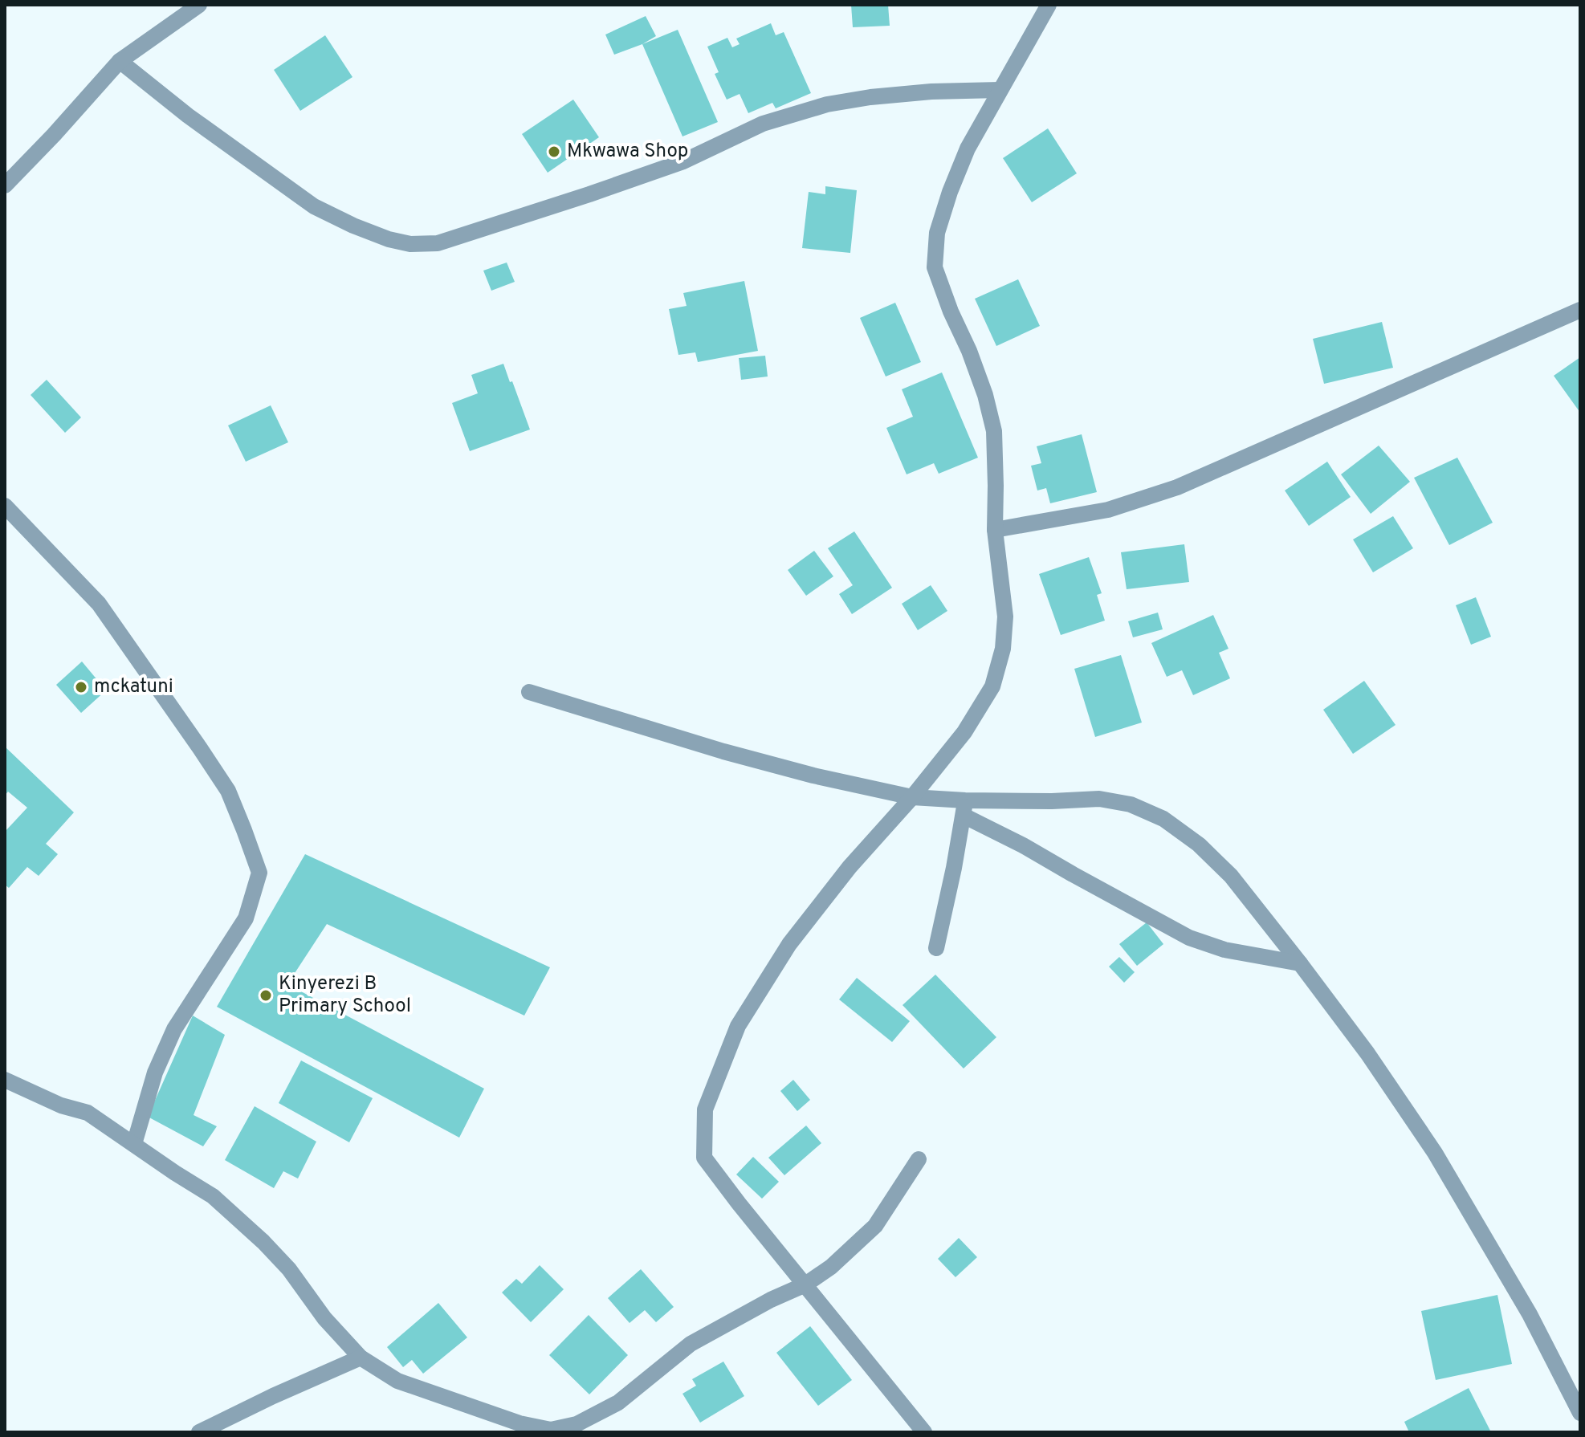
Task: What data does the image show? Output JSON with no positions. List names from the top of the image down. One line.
{"places":["Mkwawa Shop","mckatuni","Kinyerezi B Primary School"]}
